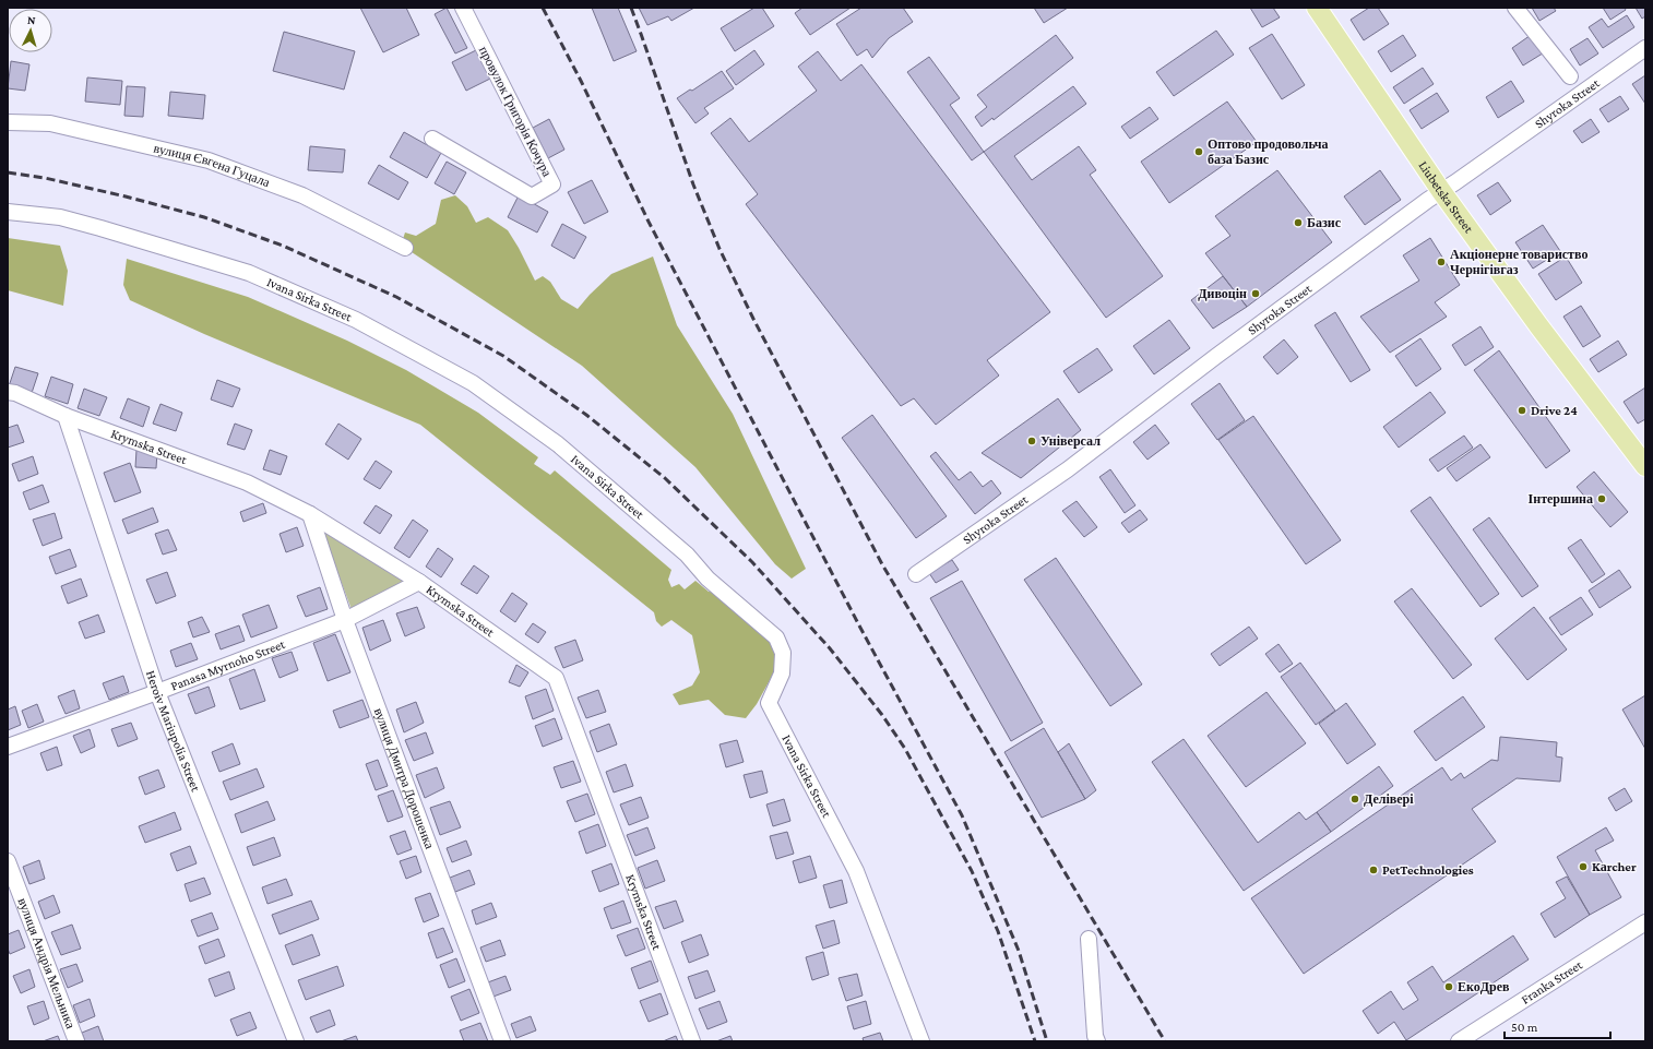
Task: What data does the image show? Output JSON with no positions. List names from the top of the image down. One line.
{"streets":{"main road":["Liubetska Street"],"street":["Shyroka Street","провулок Григорія Кочура","вулиця Євгена Гуцала","Ivana Sirka Street","Krymska Street","Panasa Myrnoho Street","Heroiv Mariupolia Street","вулиця Дмитра Дорошенка","вулиця Андрія Мельника","Franka Street"]},"crossings":[["Shyroka Street","Liubetska Street"],["Krymska Street","Panasa Myrnoho Street"],["Krymska Street","Heroiv Mariupolia Street"],["Krymska Street","вулиця Дмитра Дорошенка"],["Panasa Myrnoho Street","Heroiv Mariupolia Street"],["Panasa Myrnoho Street","вулиця Дмитра Дорошенка"]],"places":["Оптово продовольча база Базис","Базис","Акціонерне товариство Чернігівгаз","Дивоцін","Drive 24","Універсал","Інтершина","Делівері","Kаrcher","PetTechnologies","ЕкоДрев"],"scale_bar":"50 m","north":"top"}
